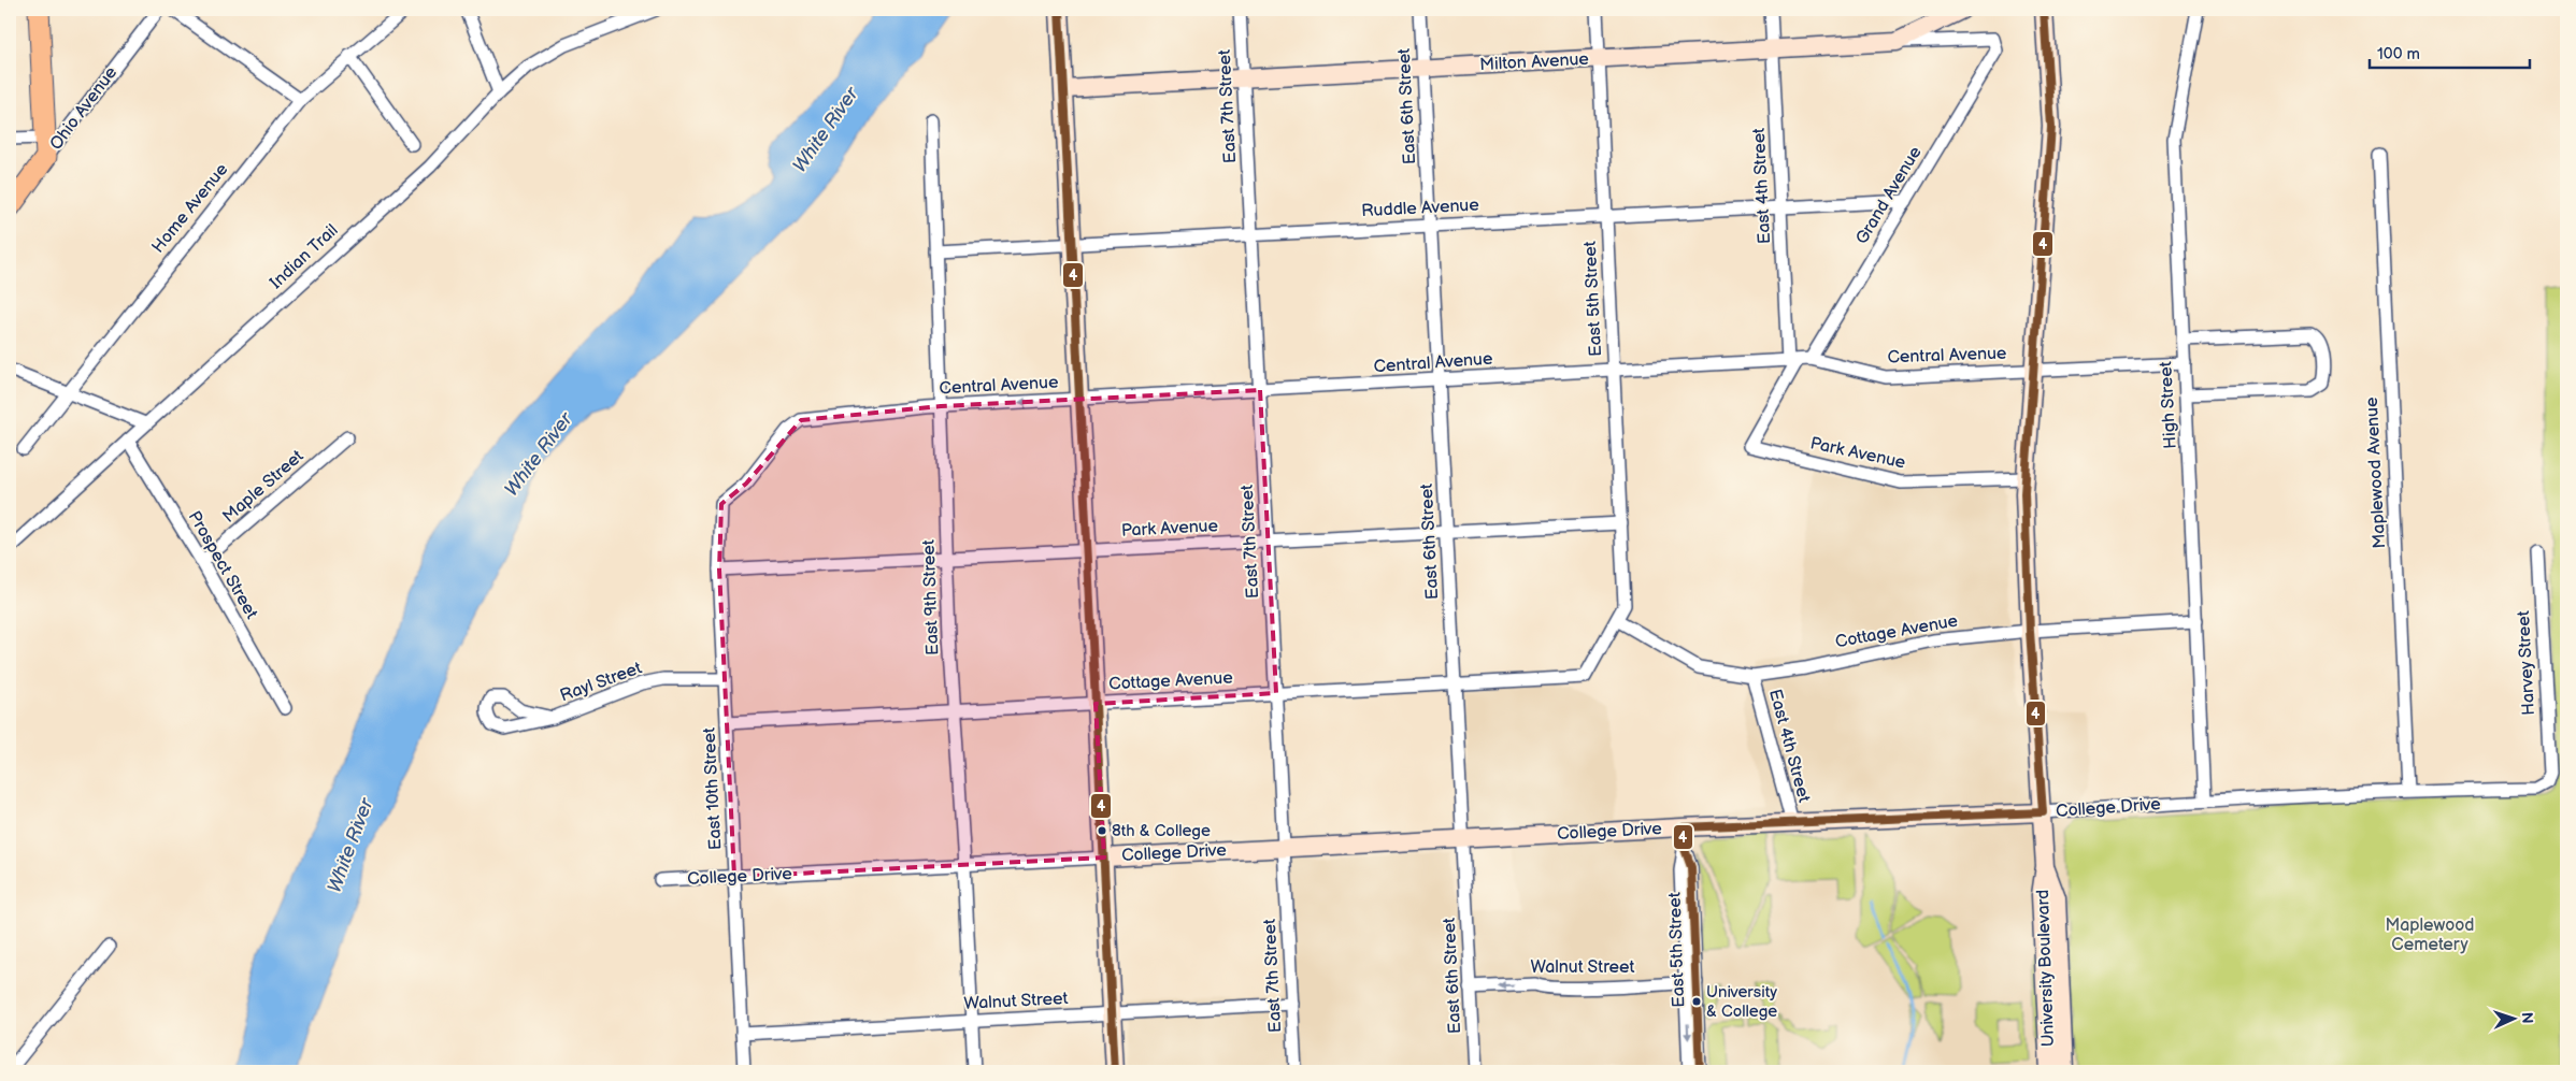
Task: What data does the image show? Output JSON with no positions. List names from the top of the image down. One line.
{"streets":{"main road":["Milton Avenue","Ohio Avenue","College Drive","University Boulevard"],"street":["East 7th Street","East 6th Street","East 4th Street","Grand Avenue","Home Avenue","Ruddle Avenue","Indian Trail","East 5th Street","Central Avenue","High Street","Park Avenue","Maplewood Avenue","Maple Street","Prospect Street","East 9th Street","Cottage Avenue","Harvey Street","Rayl Street","East 10th Street","Walnut Street"]},"crossings":[["Milton Avenue","East 7th Street"],["Milton Avenue","East 6th Street"],["Milton Avenue","East 4th Street"],["Milton Avenue","Grand Avenue"],["Milton Avenue","East 5th Street"],["East 7th Street","Ruddle Avenue"],["East 7th Street","Central Avenue"],["East 7th Street","Park Avenue"],["East 7th Street","Cottage Avenue"],["East 7th Street","College Drive"],["East 7th Street","Walnut Street"],["East 6th Street","Ruddle Avenue"],["East 6th Street","Central Avenue"],["East 6th Street","Park Avenue"],["East 6th Street","Cottage Avenue"],["East 6th Street","College Drive"],["East 6th Street","Walnut Street"],["East 4th Street","Ruddle Avenue"],["East 4th Street","Central Avenue"],["East 4th Street","Park Avenue"],["East 4th Street","Cottage Avenue"],["East 4th Street","College Drive"],["Grand Avenue","Ruddle Avenue"],["Grand Avenue","Central Avenue"],["Ruddle Avenue","East 5th Street"],["Ruddle Avenue","East 9th Street"],["Indian Trail","Prospect Street"],["East 5th Street","Central Avenue"],["East 5th Street","Park Avenue"],["East 5th Street","Cottage Avenue"],["East 5th Street","College Drive"],["East 5th Street","Walnut Street"],["Central Avenue","High Street"],["Central Avenue","Park Avenue"],["Central Avenue","East 9th Street"],["Central Avenue","East 10th Street"],["Central Avenue","University Boulevard"],["High Street","Cottage Avenue"],["High Street","College Drive"],["Park Avenue","East 9th Street"],["Park Avenue","East 10th Street"],["Park Avenue","University Boulevard"],["Maplewood Avenue","College Drive"],["Maple Street","Prospect Street"],["East 9th Street","Cottage Avenue"],["East 9th Street","College Drive"],["East 9th Street","Walnut Street"],["Cottage Avenue","East 10th Street"],["Cottage Avenue","University Boulevard"],["Harvey Street","College Drive"],["Rayl Street","East 10th Street"],["East 10th Street","College Drive"],["East 10th Street","Walnut Street"],["College Drive","University Boulevard"]],"water":["White River"],"parks":["Maplewood Cemetery"],"places":["8th & College","University & College"],"lines":["transit line 4"],"scale_bar":"100 m","north":"right"}
